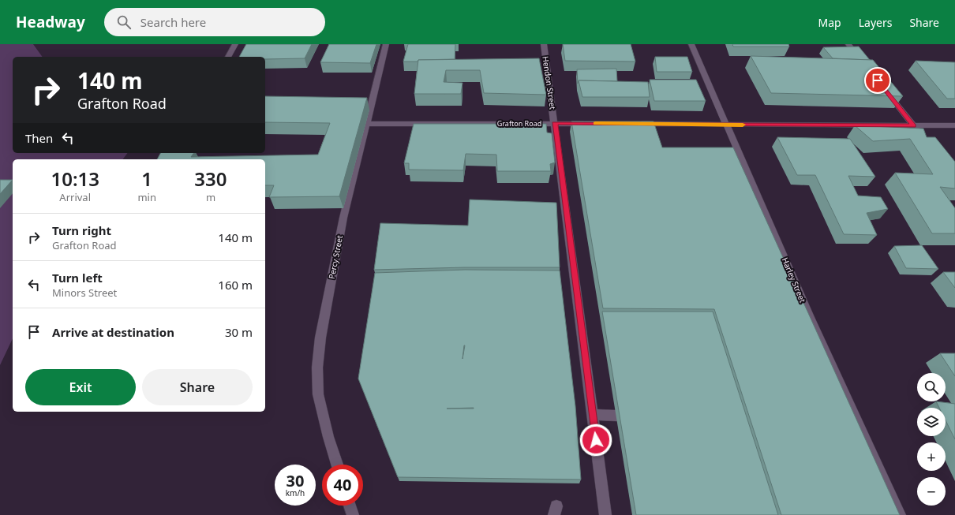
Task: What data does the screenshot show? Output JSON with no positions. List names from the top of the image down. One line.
{"streets":{"street":["Hendon Street","Grafton Road","Percy Street","Harley Street"]},"crossings":[["Hendon Street","Grafton Road"],["Grafton Road","Percy Street"]],"page":{"header":"Headway","search":"Search here","nav":["Map","Layers","Share"],"turn":["140 m","Grafton Road"],"then":"Then","eta":["10:13","Arrival","1","min","330","m"],"list":[{"name":"Turn right","note":"Grafton Road","value":"140 m"},{"name":"Turn left","note":"Minors Street","value":"160 m"},{"name":"Arrive at destination","value":"30 m"}],"buttons":["Exit","Share"],"map_buttons":["+","−"],"speed":"30 km/h","limit":"40"}}
